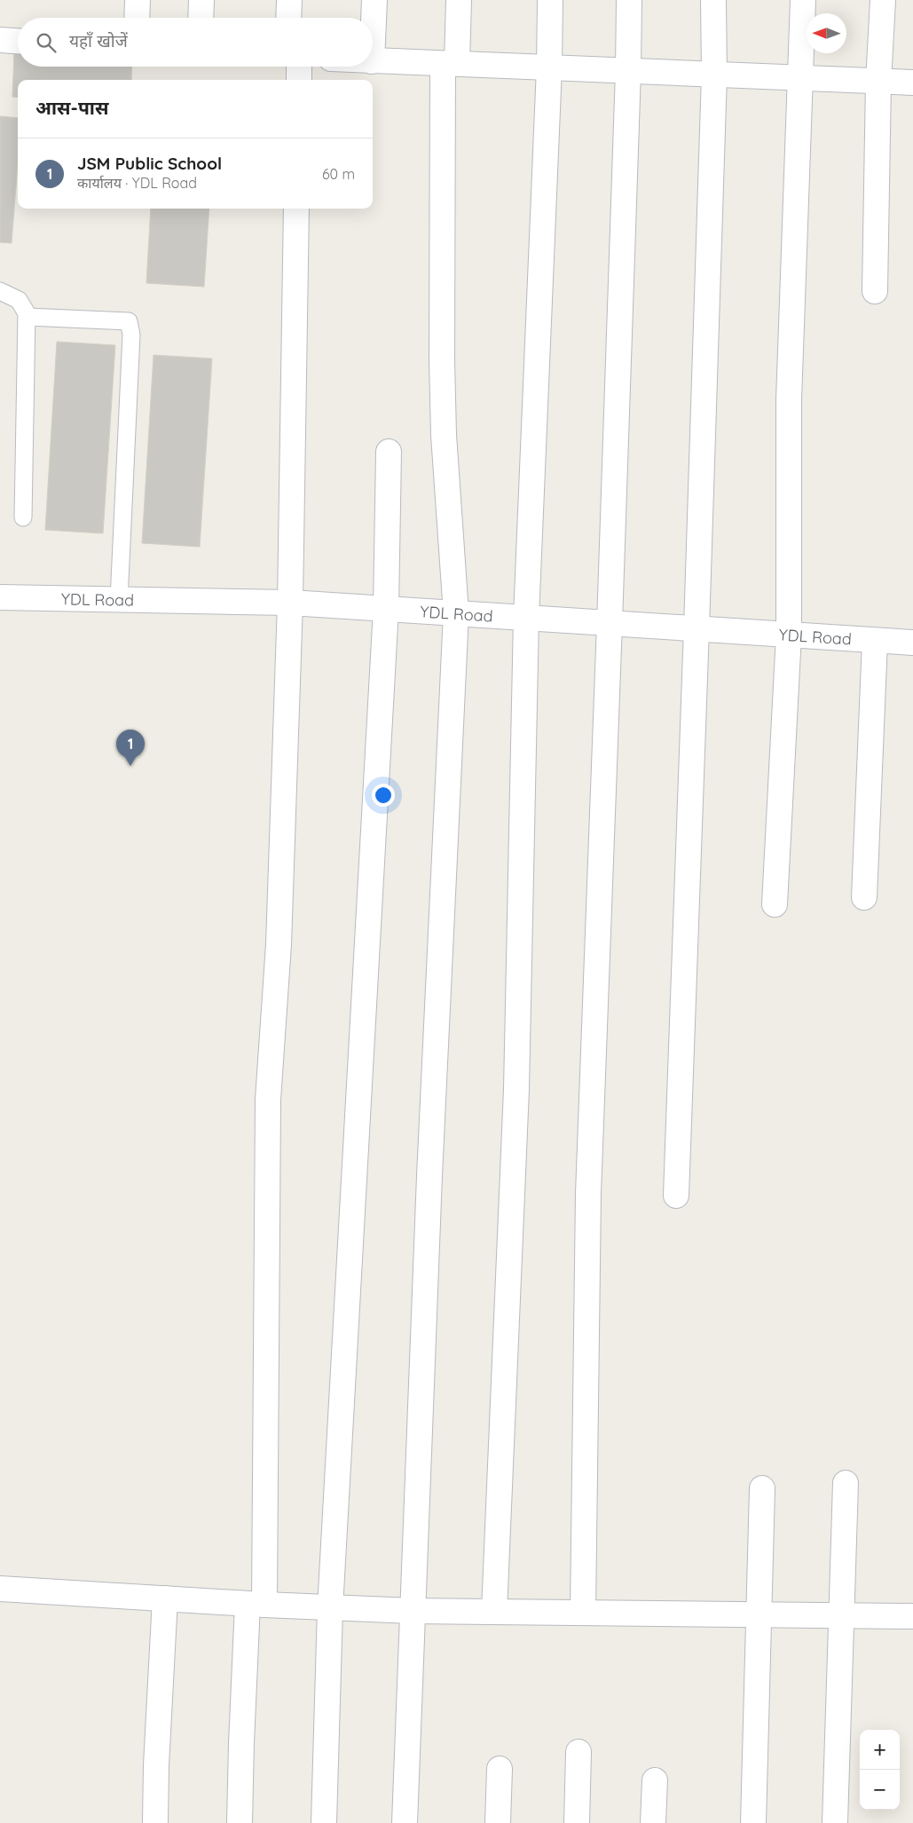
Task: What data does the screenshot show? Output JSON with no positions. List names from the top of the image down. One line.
{"streets":{"street":["YDL Road"]},"north":"left","page":{"search":"यहाँ खोजें","heading":"आस-पास","list":[{"mark":"1","name":"JSM Public School","note":"कार्यालय · YDL Road","value":"60 m"}],"pins":"1","map_buttons":["+","−"]}}
